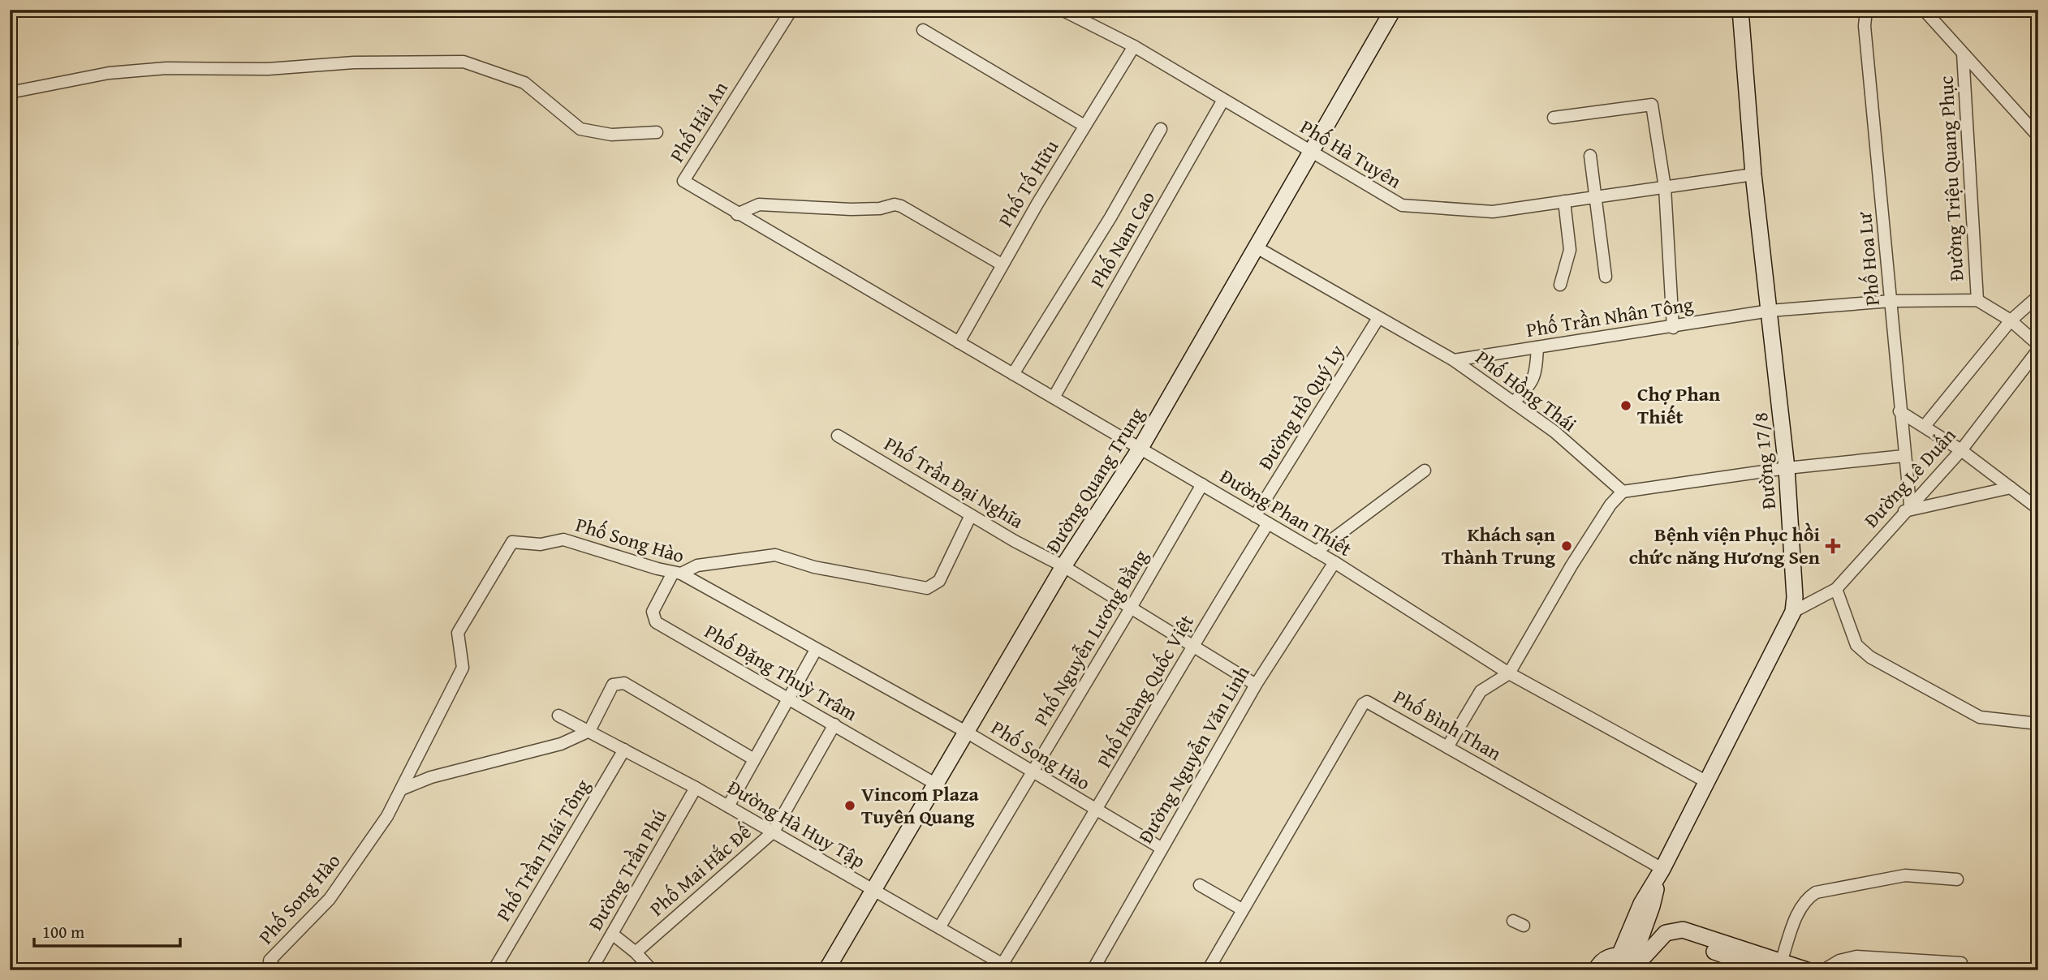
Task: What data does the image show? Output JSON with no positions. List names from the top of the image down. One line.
{"streets":{"main road":["Đường 17/8","Đường Quang Trung"],"street":["Phố Hải An","Phố Hà Tuyên","Đường Triệu Quang Phục","Phố Tố Hữu","Phố Nam Cao","Phố Hoa Lư","Phố Trần Nhân Tông","Phố Hồng Thái","Đường Hồ Quý Ly","Đường Lê Duẩn","Phố Trần Đại Nghĩa","Đường Phan Thiết","Phố Song Hào","Phố Nguyễn Lương Bằng","Phố Đặng Thuỳ Trâm","Phố Hoàng Quốc Việt","Phố Bình Than","Đường Nguyễn Văn Linh","Đường Hà Huy Tập","Phố Trần Thái Tông","Đường Trần Phú","Phố Mai Hắc Đế"]},"crossings":[["Phố Hải An","Đường Phan Thiết"],["Phố Hà Tuyên","Phố Tố Hữu"],["Phố Hà Tuyên","Phố Nam Cao"],["Phố Hà Tuyên","Đường 17/8"],["Phố Hà Tuyên","Đường Quang Trung"],["Đường Triệu Quang Phục","Phố Trần Nhân Tông"],["Phố Tố Hữu","Đường Phan Thiết"],["Phố Nam Cao","Đường Phan Thiết"],["Phố Hoa Lư","Phố Trần Nhân Tông"],["Phố Hoa Lư","Đường Lê Duẩn"],["Phố Trần Nhân Tông","Phố Hồng Thái"],["Phố Trần Nhân Tông","Đường 17/8"],["Phố Hồng Thái","Đường Hồ Quý Ly"],["Phố Hồng Thái","Đường Quang Trung"],["Đường Hồ Quý Ly","Đường Phan Thiết"],["Đường 17/8","Đường Lê Duẩn"],["Đường 17/8","Đường Phan Thiết"],["Đường 17/8","Phố Bình Than"],["Đường Quang Trung","Phố Trần Đại Nghĩa"],["Đường Quang Trung","Đường Phan Thiết"],["Đường Quang Trung","Phố Song Hào"],["Đường Quang Trung","Phố Đặng Thuỳ Trâm"],["Đường Quang Trung","Đường Hà Huy Tập"],["Phố Trần Đại Nghĩa","Phố Nguyễn Lương Bằng"],["Phố Trần Đại Nghĩa","Phố Hoàng Quốc Việt"],["Phố Trần Đại Nghĩa","Đường Nguyễn Văn Linh"],["Đường Phan Thiết","Phố Nguyễn Lương Bằng"],["Đường Phan Thiết","Phố Hoàng Quốc Việt"],["Đường Phan Thiết","Đường Nguyễn Văn Linh"],["Phố Song Hào","Phố Nguyễn Lương Bằng"],["Phố Song Hào","Phố Đặng Thuỳ Trâm"],["Phố Song Hào","Phố Hoàng Quốc Việt"],["Phố Song Hào","Đường Nguyễn Văn Linh"],["Phố Nguyễn Lương Bằng","Đường Hà Huy Tập"],["Phố Đặng Thuỳ Trâm","Phố Mai Hắc Đế"],["Phố Hoàng Quốc Việt","Đường Hà Huy Tập"],["Đường Hà Huy Tập","Phố Trần Thái Tông"],["Đường Hà Huy Tập","Đường Trần Phú"],["Đường Hà Huy Tập","Phố Mai Hắc Đế"]],"places":{"other":["Chợ Phan Thiết","Khách sạn Thành Trung","Vincom Plaza Tuyên Quang"],"health":["Bệnh viện Phục hồi chức năng Hương Sen"]},"scale_bar":"100 m"}
